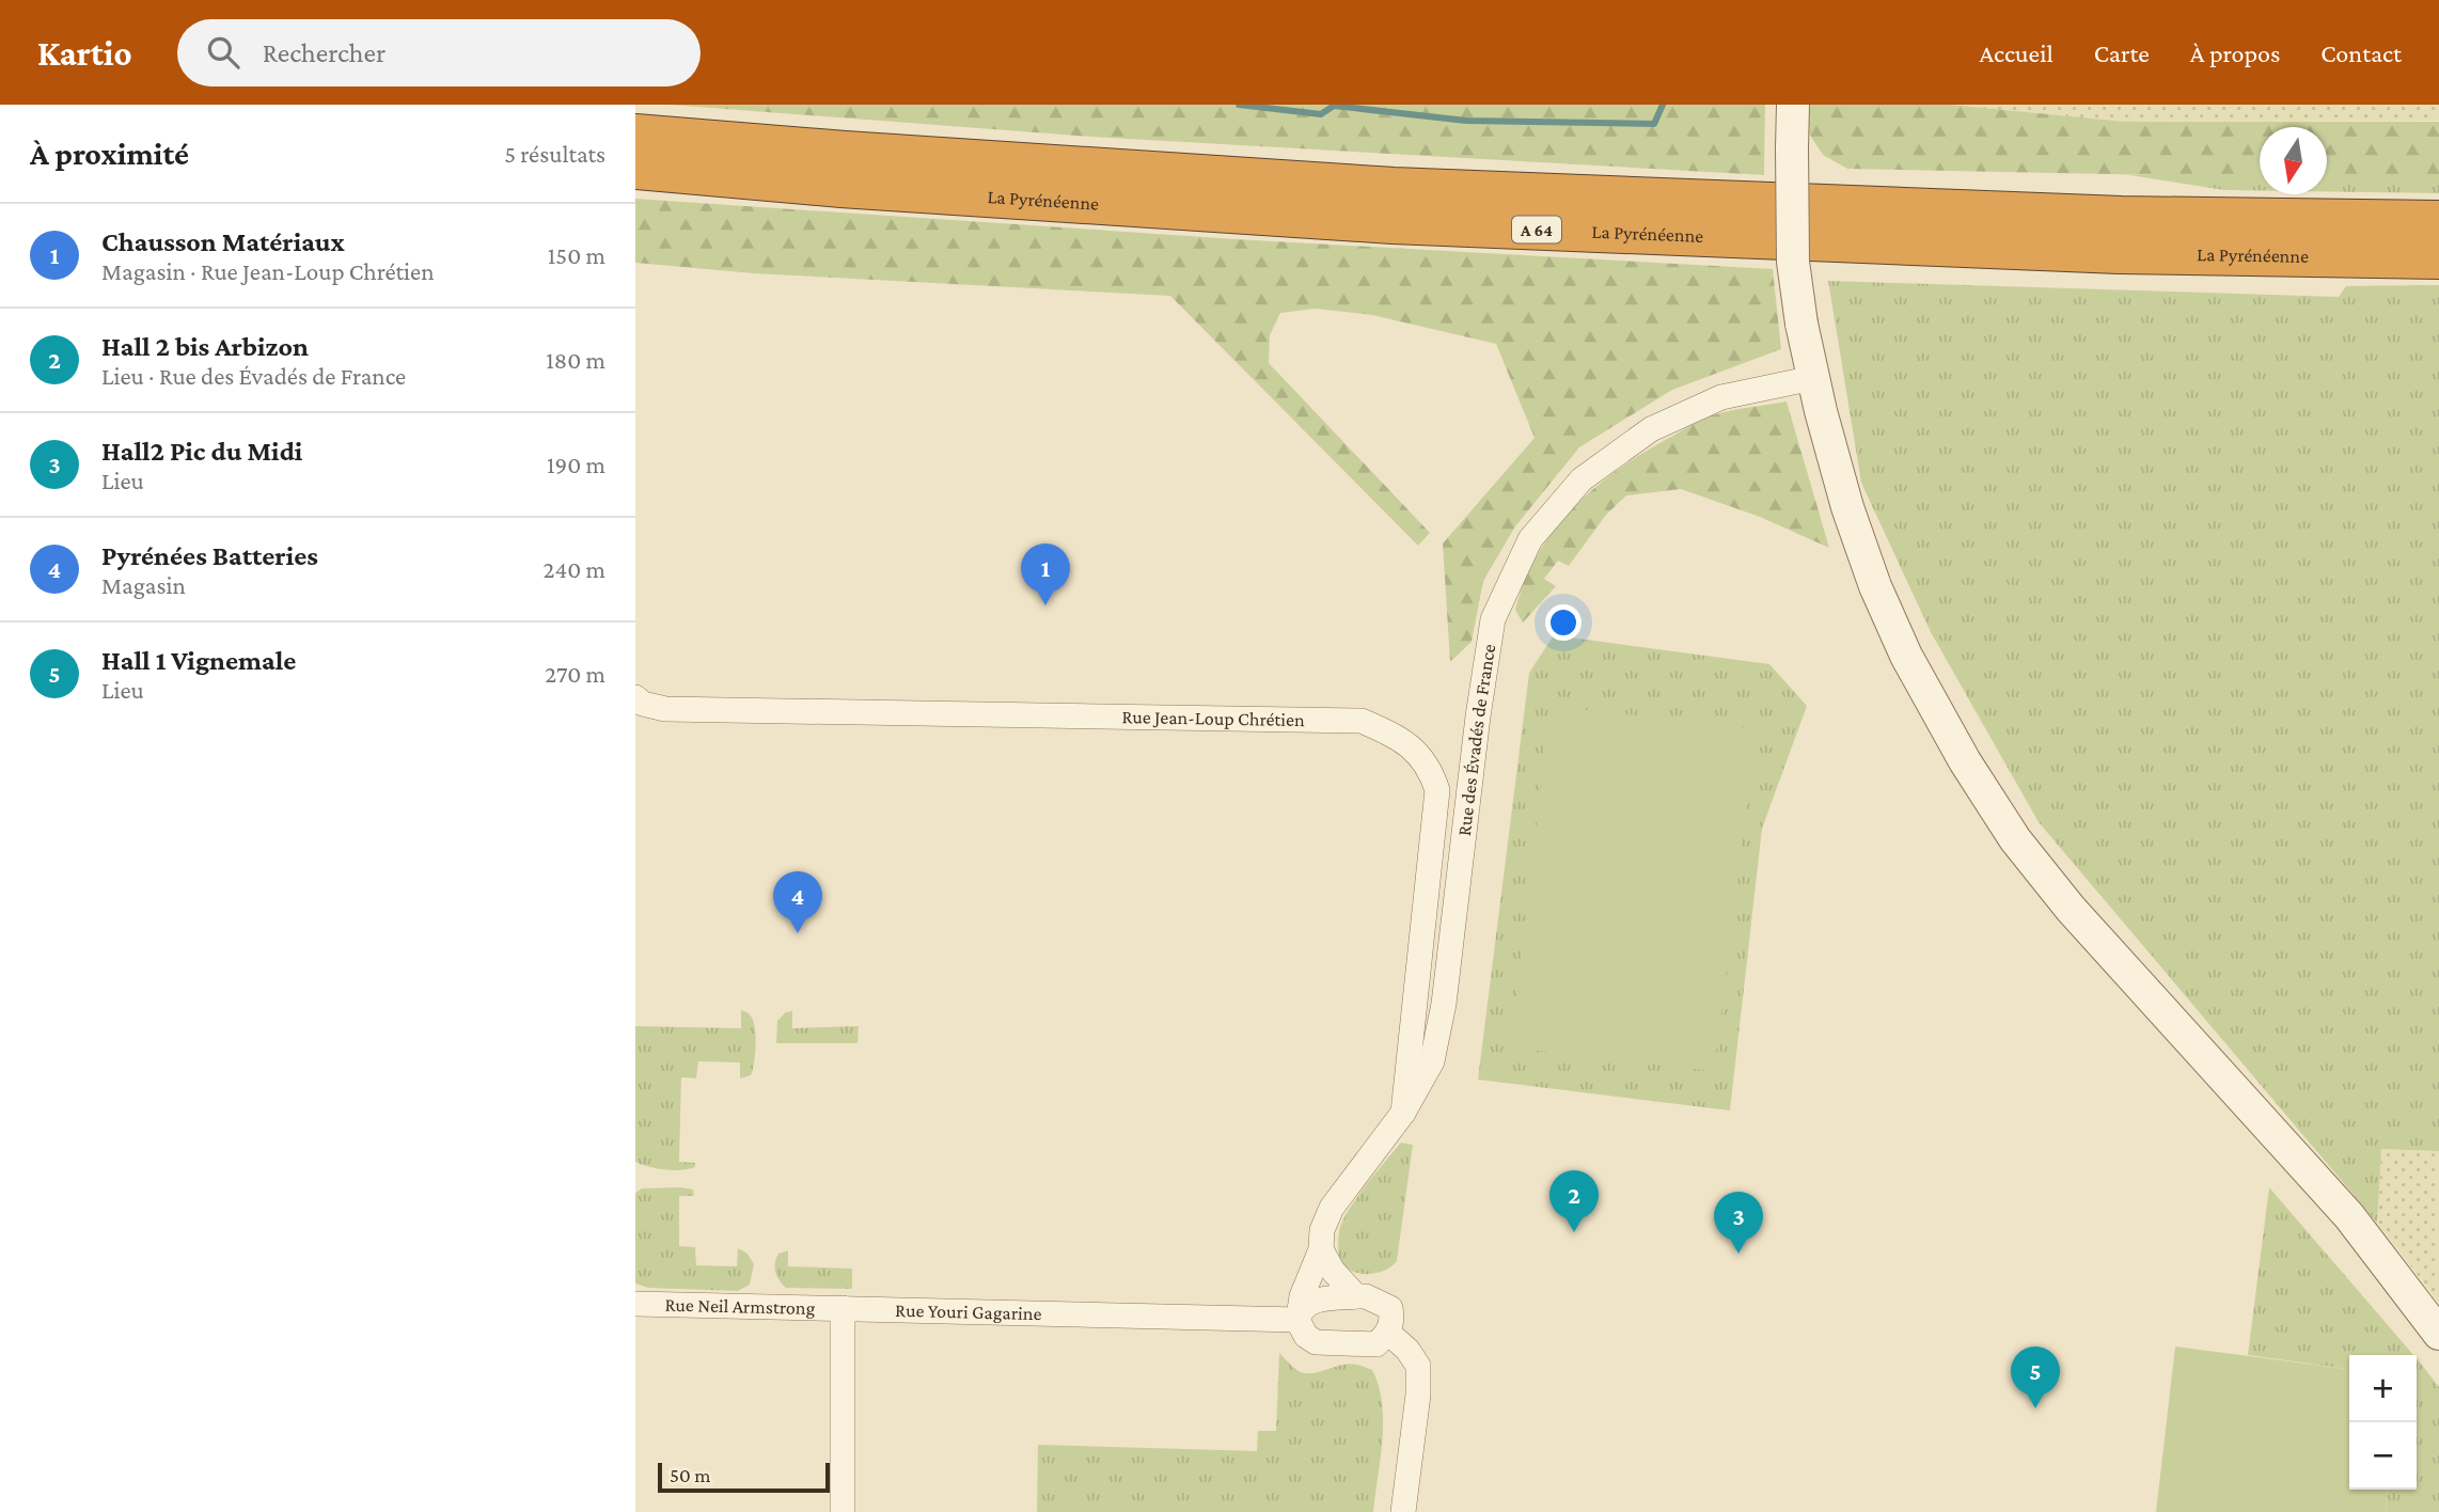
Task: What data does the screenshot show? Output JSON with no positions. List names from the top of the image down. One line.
{"streets":{"highway":["La Pyrénéenne","A 64"],"street":["Rue Jean-Loup Chrétien","Rue des Évadés de France","Rue Neil Armstrong","Rue Youri Gagarine"]},"crossings":[["Rue Jean-Loup Chrétien","Rue des Évadés de France"],["Rue des Évadés de France","Rue Youri Gagarine"],["Rue Neil Armstrong","Rue Youri Gagarine"]],"scale_bar":"50 m","north":"bottom","page":{"header":"Kartio","search":"Rechercher","nav":["Accueil","Carte","À propos","Contact"],"heading":["À proximité","5 résultats"],"list":[{"mark":"1","name":"Chausson Matériaux","note":"Magasin · Rue Jean-Loup Chrétien","value":"150 m"},{"mark":"2","name":"Hall 2 bis Arbizon","note":"Lieu · Rue des Évadés de France","value":"180 m"},{"mark":"3","name":"Hall2 Pic du Midi","note":"Lieu","value":"190 m"},{"mark":"4","name":"Pyrénées Batteries","note":"Magasin","value":"240 m"},{"mark":"5","name":"Hall 1 Vignemale","note":"Lieu","value":"270 m"}],"pins":["1","4","2","3","5"],"map_buttons":["+","−"],"scale":"50 m"}}
